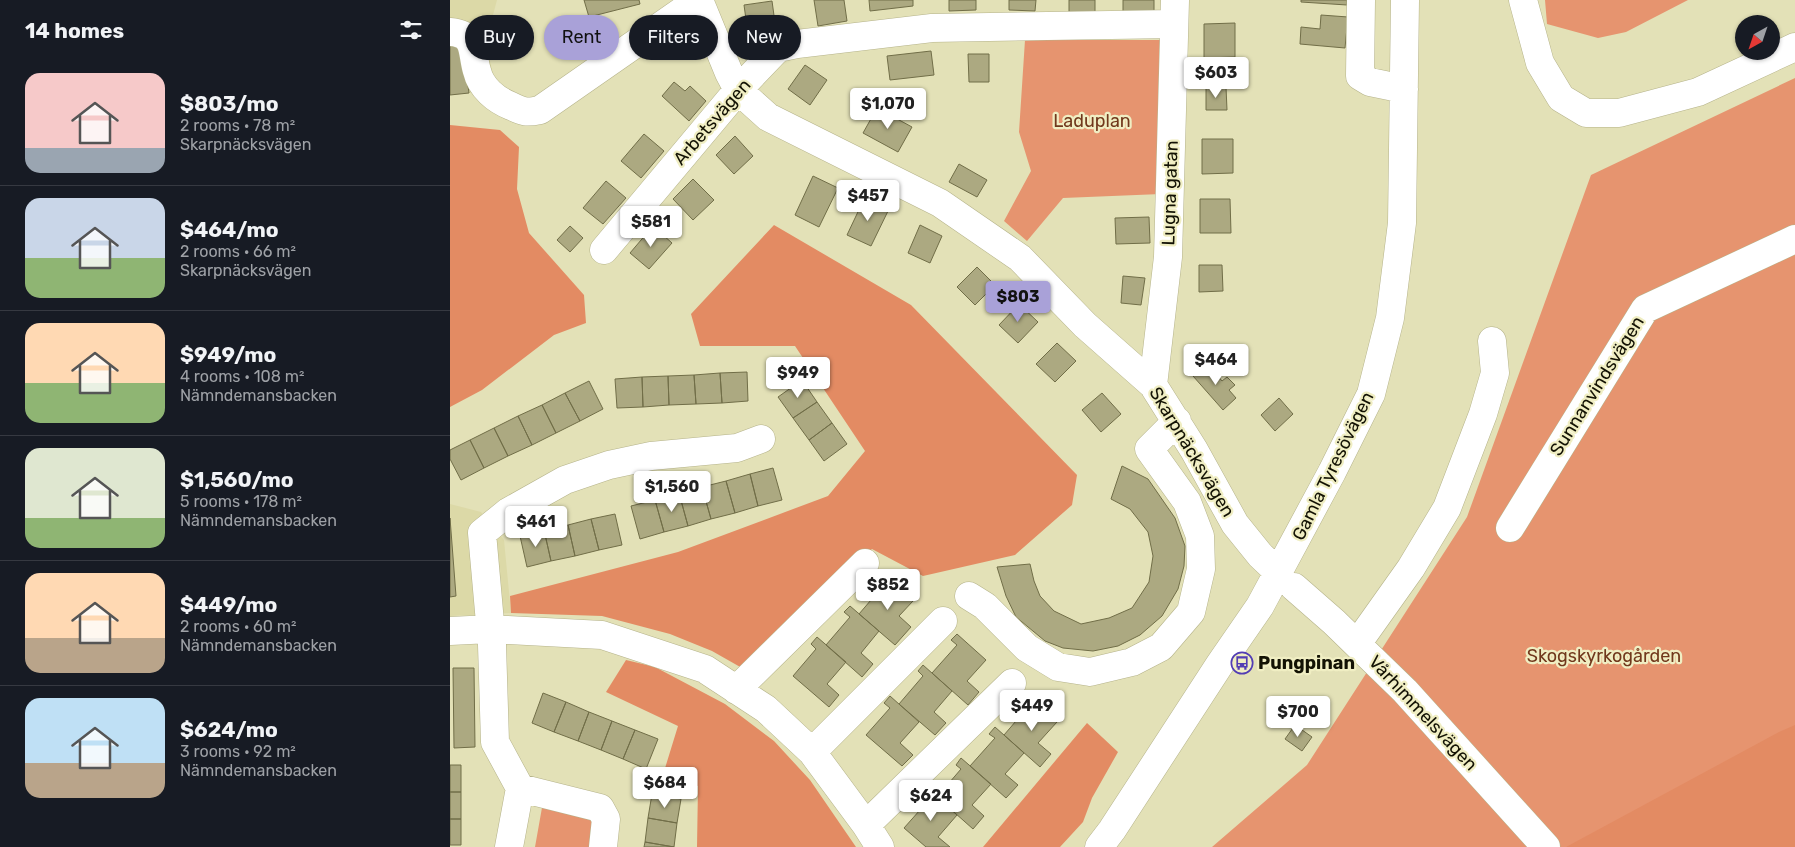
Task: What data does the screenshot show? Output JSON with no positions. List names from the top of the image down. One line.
{"streets":{"street":["Arbetsvägen","Lugna gatan","Sunnanvindsvägen","Skarpnäcksvägen","Gamla Tyresövägen","Vårhimmelsvägen"]},"crossings":[["Arbetsvägen","Lugna gatan"],["Arbetsvägen","Skarpnäcksvägen"],["Lugna gatan","Skarpnäcksvägen"],["Skarpnäcksvägen","Gamla Tyresövägen"],["Skarpnäcksvägen","Vårhimmelsvägen"],["Gamla Tyresövägen","Vårhimmelsvägen"]],"parks":["Laduplan","Skogskyrkogården"],"places":{"bus stop":["Pungpinan"]},"north":"bottom left","page":{"heading":"14 homes","chip":["Buy","Rent","Filters","New"],"price":["$603","$1,070","$457","$581","$803","$464","$949","$1,560","$461","$852","$449","$700","$684","$624"],"list":[{"name":"$803/mo","note":"2 rooms · 78 m² · Skarpnäcksvägen"},{"name":"$464/mo","note":"2 rooms · 66 m² · Skarpnäcksvägen"},{"name":"$949/mo","note":"4 rooms · 108 m² · Nämndemansbacken"},{"name":"$1,560/mo","note":"5 rooms · 178 m² · Nämndemansbacken"},{"name":"$449/mo","note":"2 rooms · 60 m² · Nämndemansbacken"},{"name":"$624/mo","note":"3 rooms · 92 m² · Nämndemansbacken"}]}}
